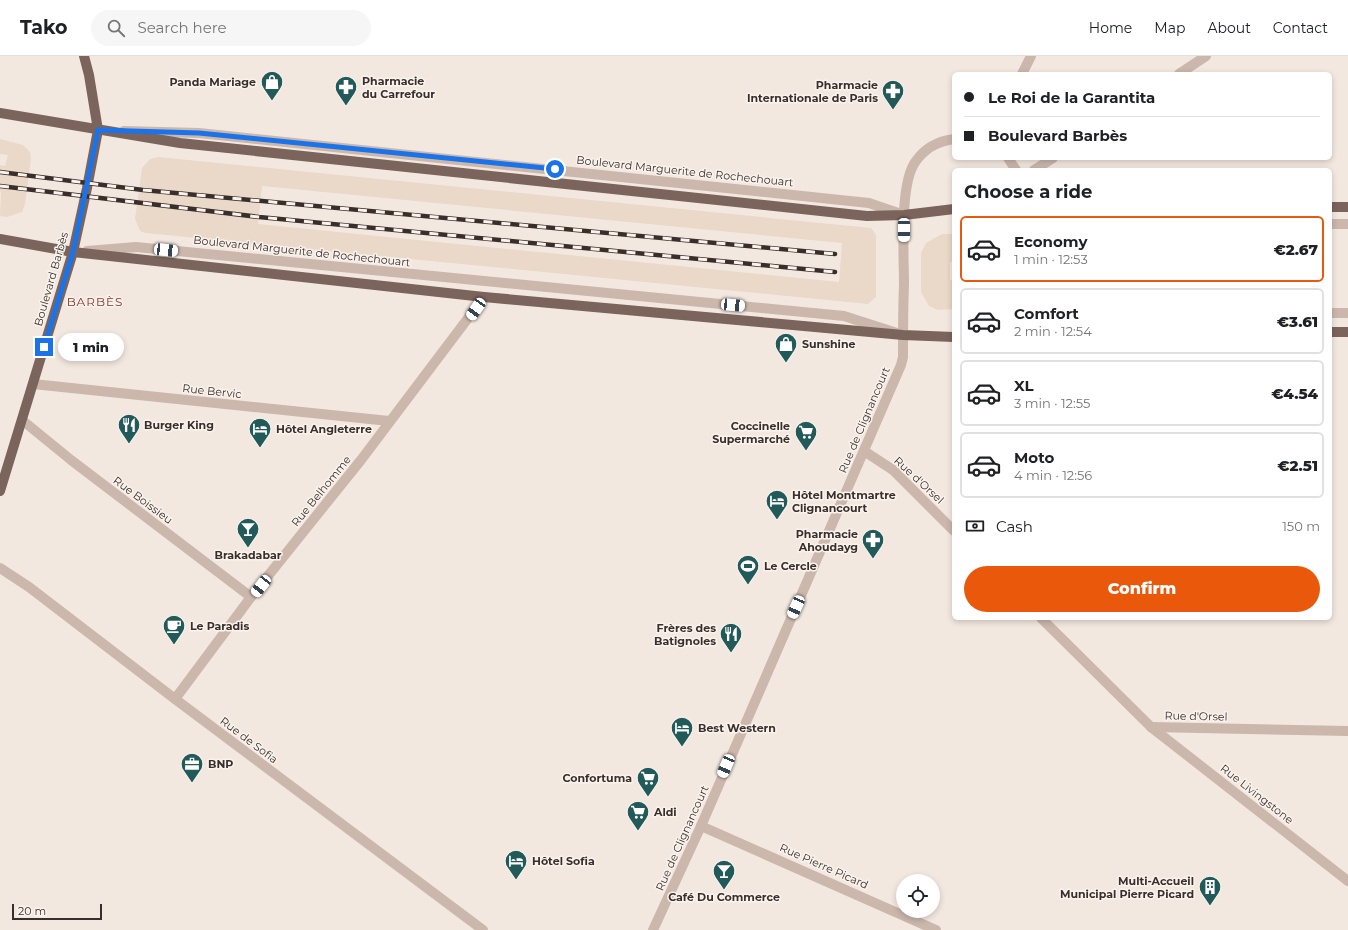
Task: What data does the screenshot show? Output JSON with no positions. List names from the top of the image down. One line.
{"streets":{"main road":["Boulevard Marguerite de Rochechouart","Boulevard Barbès"],"street":["Rue Bervic","Rue de Clignancourt","Rue d'Orsel","Rue Belhomme","Rue Boissieu","Rue de Sofia","Rue Livingstone","Rue Pierre Picard"]},"crossings":[["Boulevard Marguerite de Rochechouart","Boulevard Barbès"],["Boulevard Marguerite de Rochechouart","Rue de Clignancourt"],["Boulevard Marguerite de Rochechouart","Rue Belhomme"],["Boulevard Barbès","Rue Bervic"],["Boulevard Barbès","Rue Boissieu"],["Rue Bervic","Rue Belhomme"],["Rue de Clignancourt","Rue d'Orsel"],["Rue de Clignancourt","Rue Pierre Picard"],["Rue d'Orsel","Rue Livingstone"],["Rue Belhomme","Rue Boissieu"],["Rue Belhomme","Rue de Sofia"]],"districts":["BARBÈS"],"places":{"shop":["Panda Mariage","Sunshine"],"pharmacy":["Pharmacie du Carrefour","Pharmacie Internationale de Paris","Pharmacie Ahoudayg"],"restaurant":["Burger King","Frères des Batignoles"],"hotel":["Hôtel Angleterre","Hôtel Montmartre Clignancourt","Best Western","Hôtel Sofia"],"supermarket":["Coccinelle Supermarché","Confortuma","Aldi"],"bar":["Brakadabar","Café Du Commerce"],"sports":["Le Cercle"],"cafe":["Le Paradis"],"office":["BNP"],"building":["Multi-Accueil Municipal Pierre Picard"]},"scale_bar":"20 m","page":{"header":"Tako","search":"Search here","nav":["Home","Map","About","Contact"],"banner":["Le Roi de la Garantita","Boulevard Barbès"],"heading":"Choose a ride","list":[{"name":"Economy","note":"1 min · 12:53","value":"€2.67"},{"name":"Comfort","note":"2 min · 12:54","value":"€3.61"},{"name":"XL","note":"3 min · 12:55","value":"€4.54"},{"name":"Moto","note":"4 min · 12:56","value":"€2.51"}],"bubble":"1 min","pay":["Cash","150 m"],"buttons":"Confirm","scale":"20 m"}}
